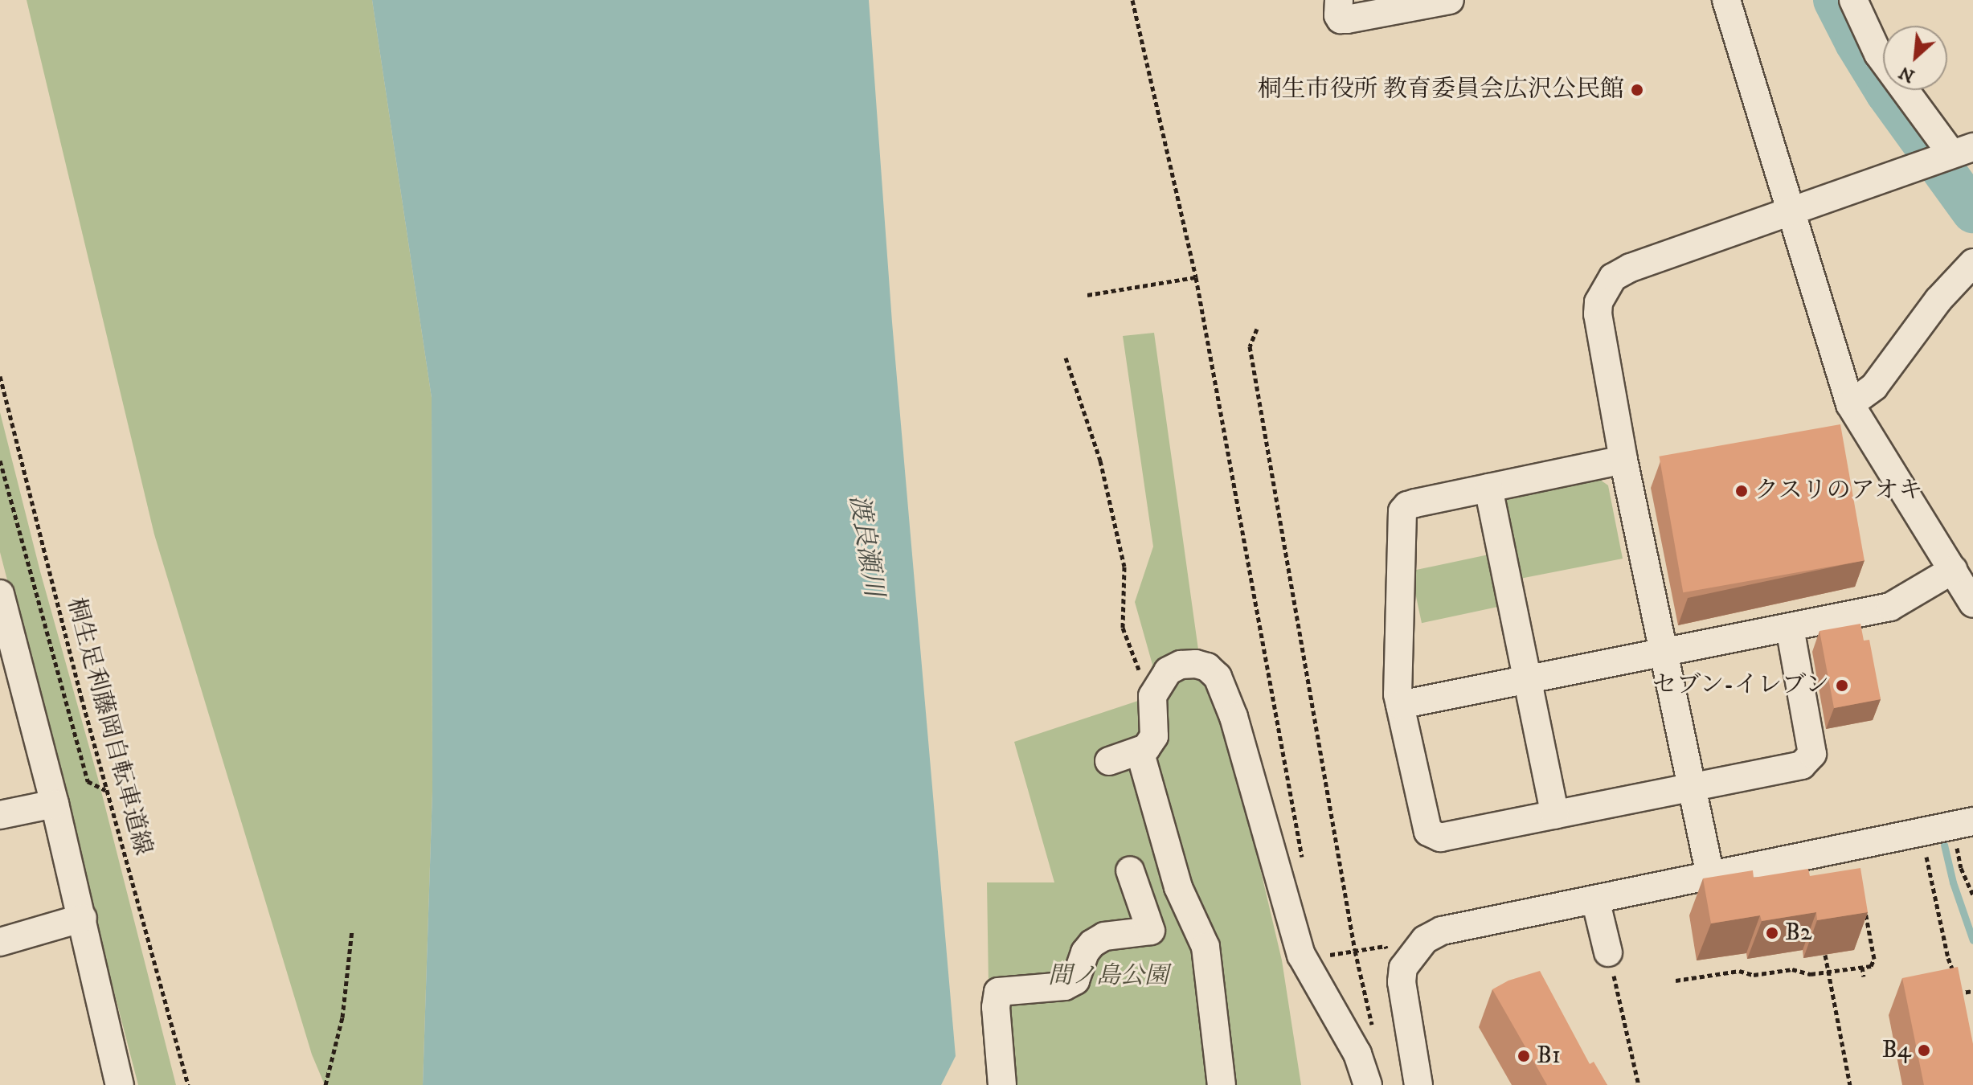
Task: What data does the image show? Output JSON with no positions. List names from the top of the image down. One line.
{"streets":{"path":["桐生足利藤岡自転車道線"]},"water":["渡良瀬川"],"parks":["間ノ島公園"],"places":["桐生市役所 教育委員会広沢公民館","クスリのアオキ","セブン-イレブン","B2","B4","B1"],"north":"bottom left"}
